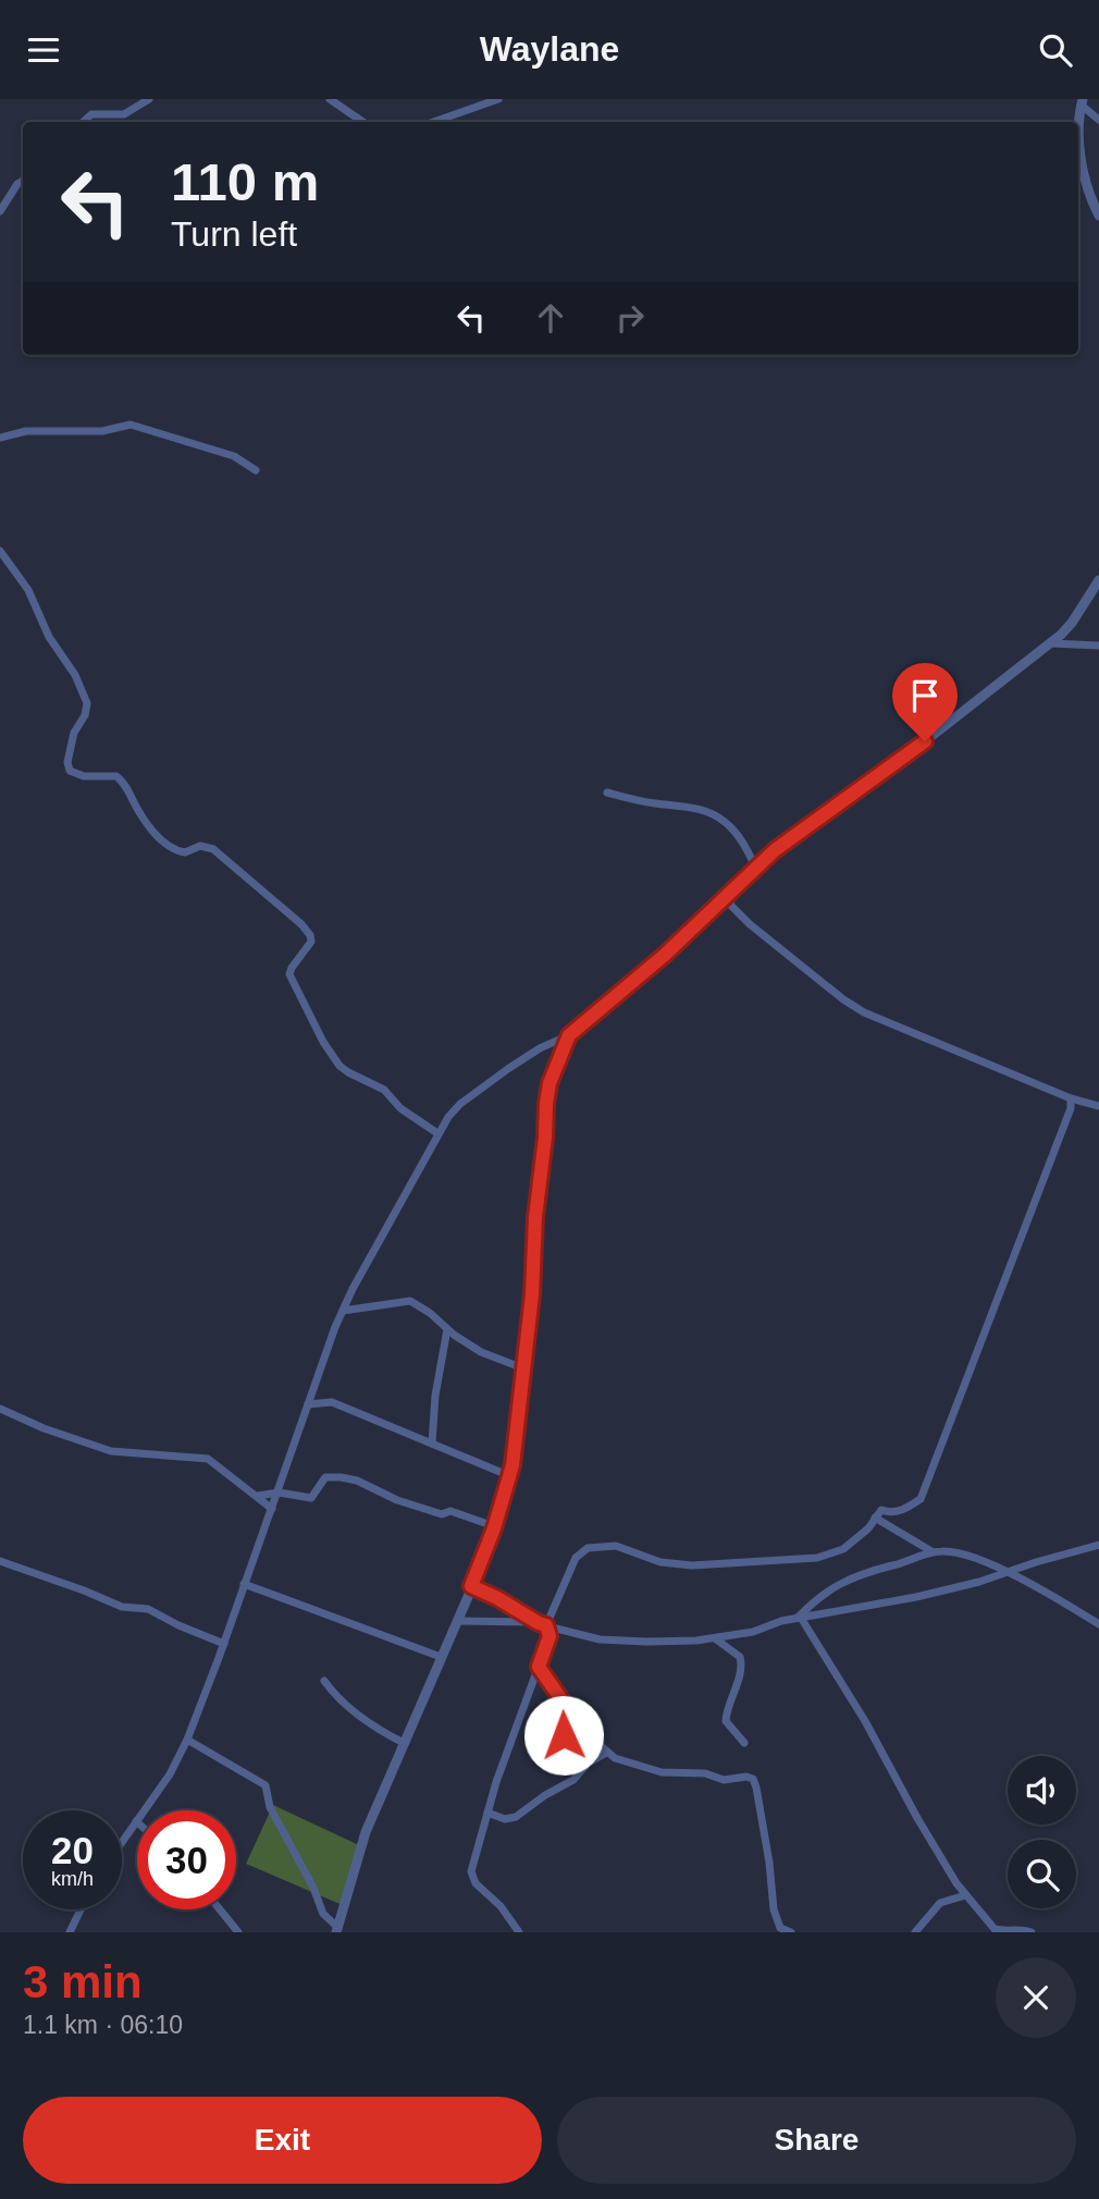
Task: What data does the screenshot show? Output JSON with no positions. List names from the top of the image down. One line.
{"page":{"header":"Waylane","turn":["110 m","Turn left"],"speed":"20 km/h","limit":"30","heading":["3 min","1.1 km · 06:10"],"buttons":["Exit","Share"]}}
